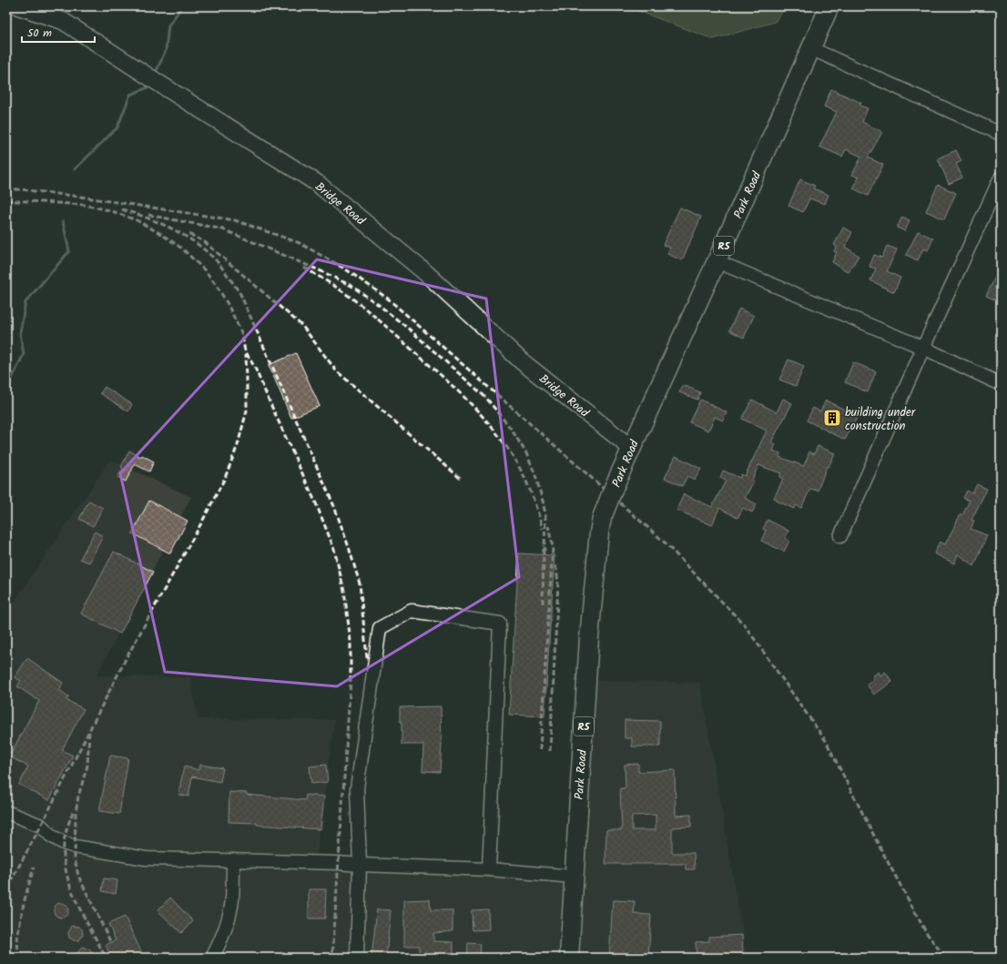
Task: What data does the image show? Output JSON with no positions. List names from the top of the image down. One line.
{"streets":{"highway":["Park Road","R5"],"main road":["Bridge Road"]},"crossings":[["Park Road","Bridge Road"]],"places":{"building":["building under construction"]},"scale_bar":"50 m"}
